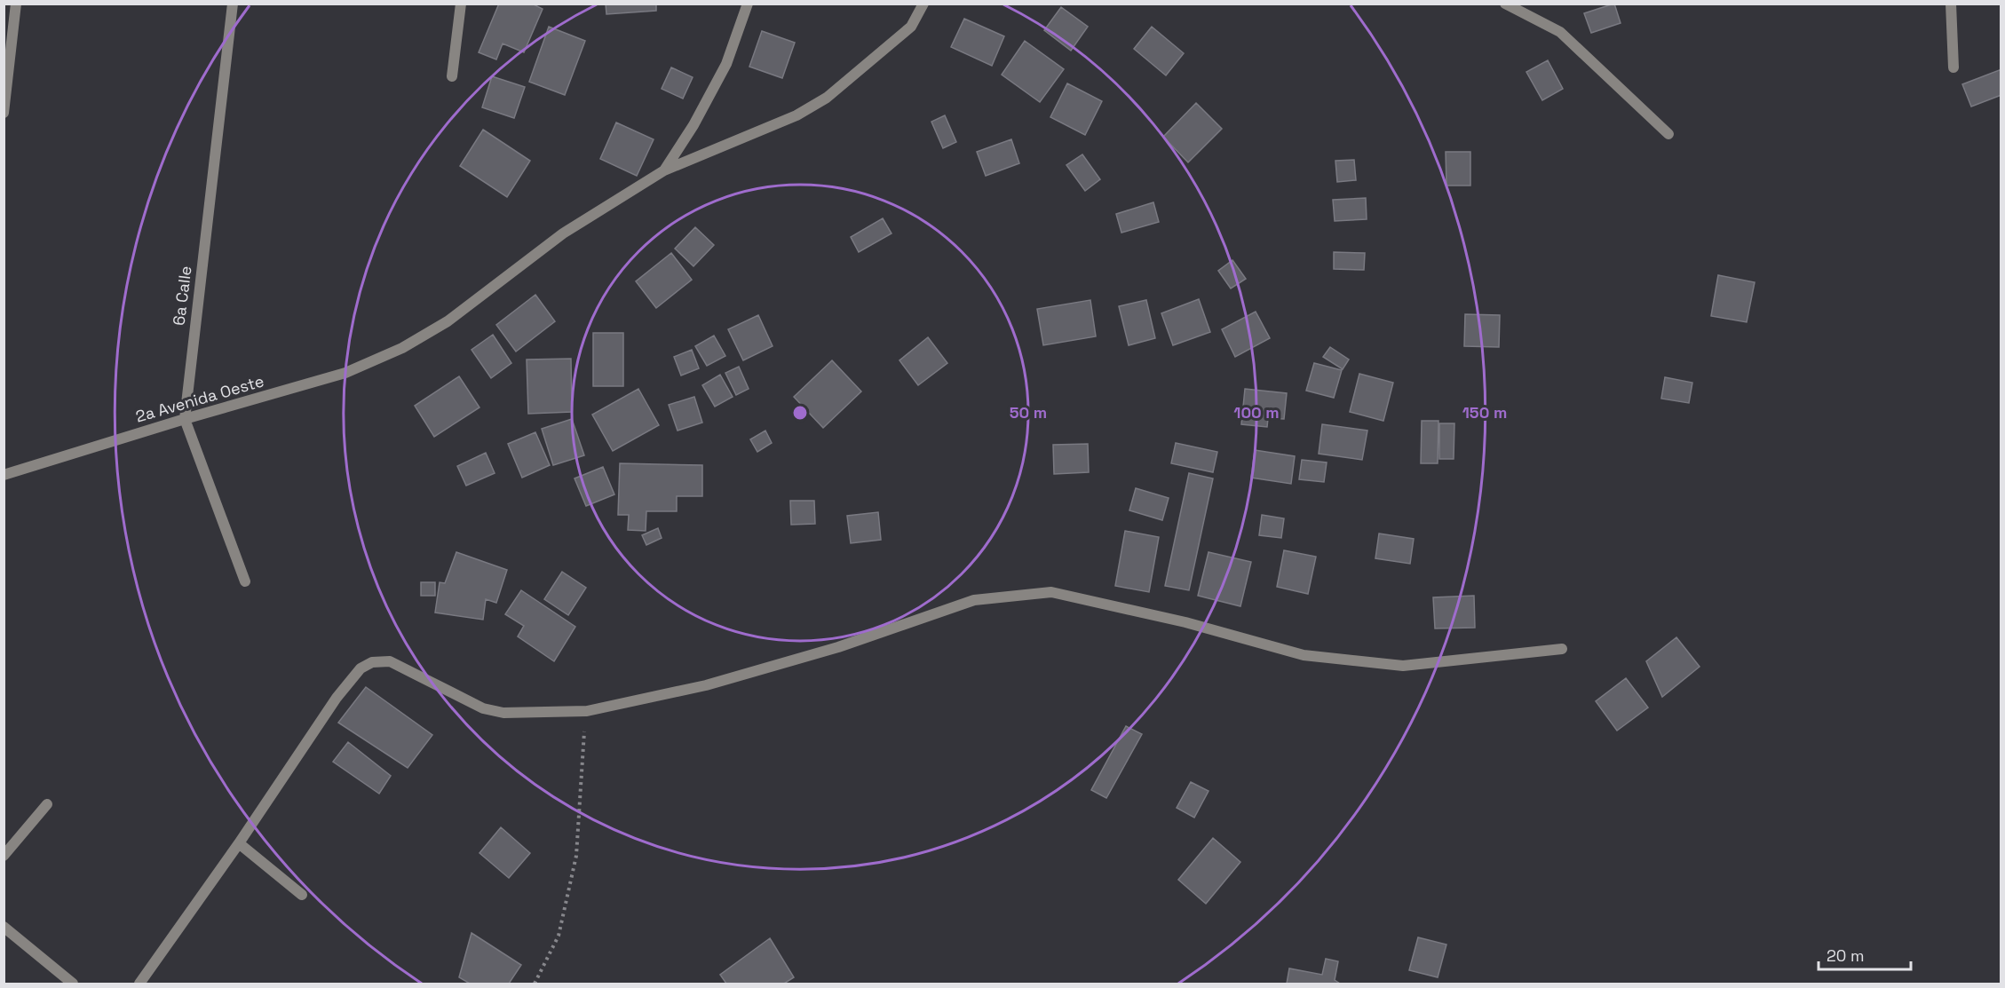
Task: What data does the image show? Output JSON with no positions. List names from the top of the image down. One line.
{"streets":{"street":["6a Calle","2a Avenida Oeste"]},"crossings":[["6a Calle","2a Avenida Oeste"]],"scale_bar":"20 m","rings":["50 m","100 m","150 m"]}
